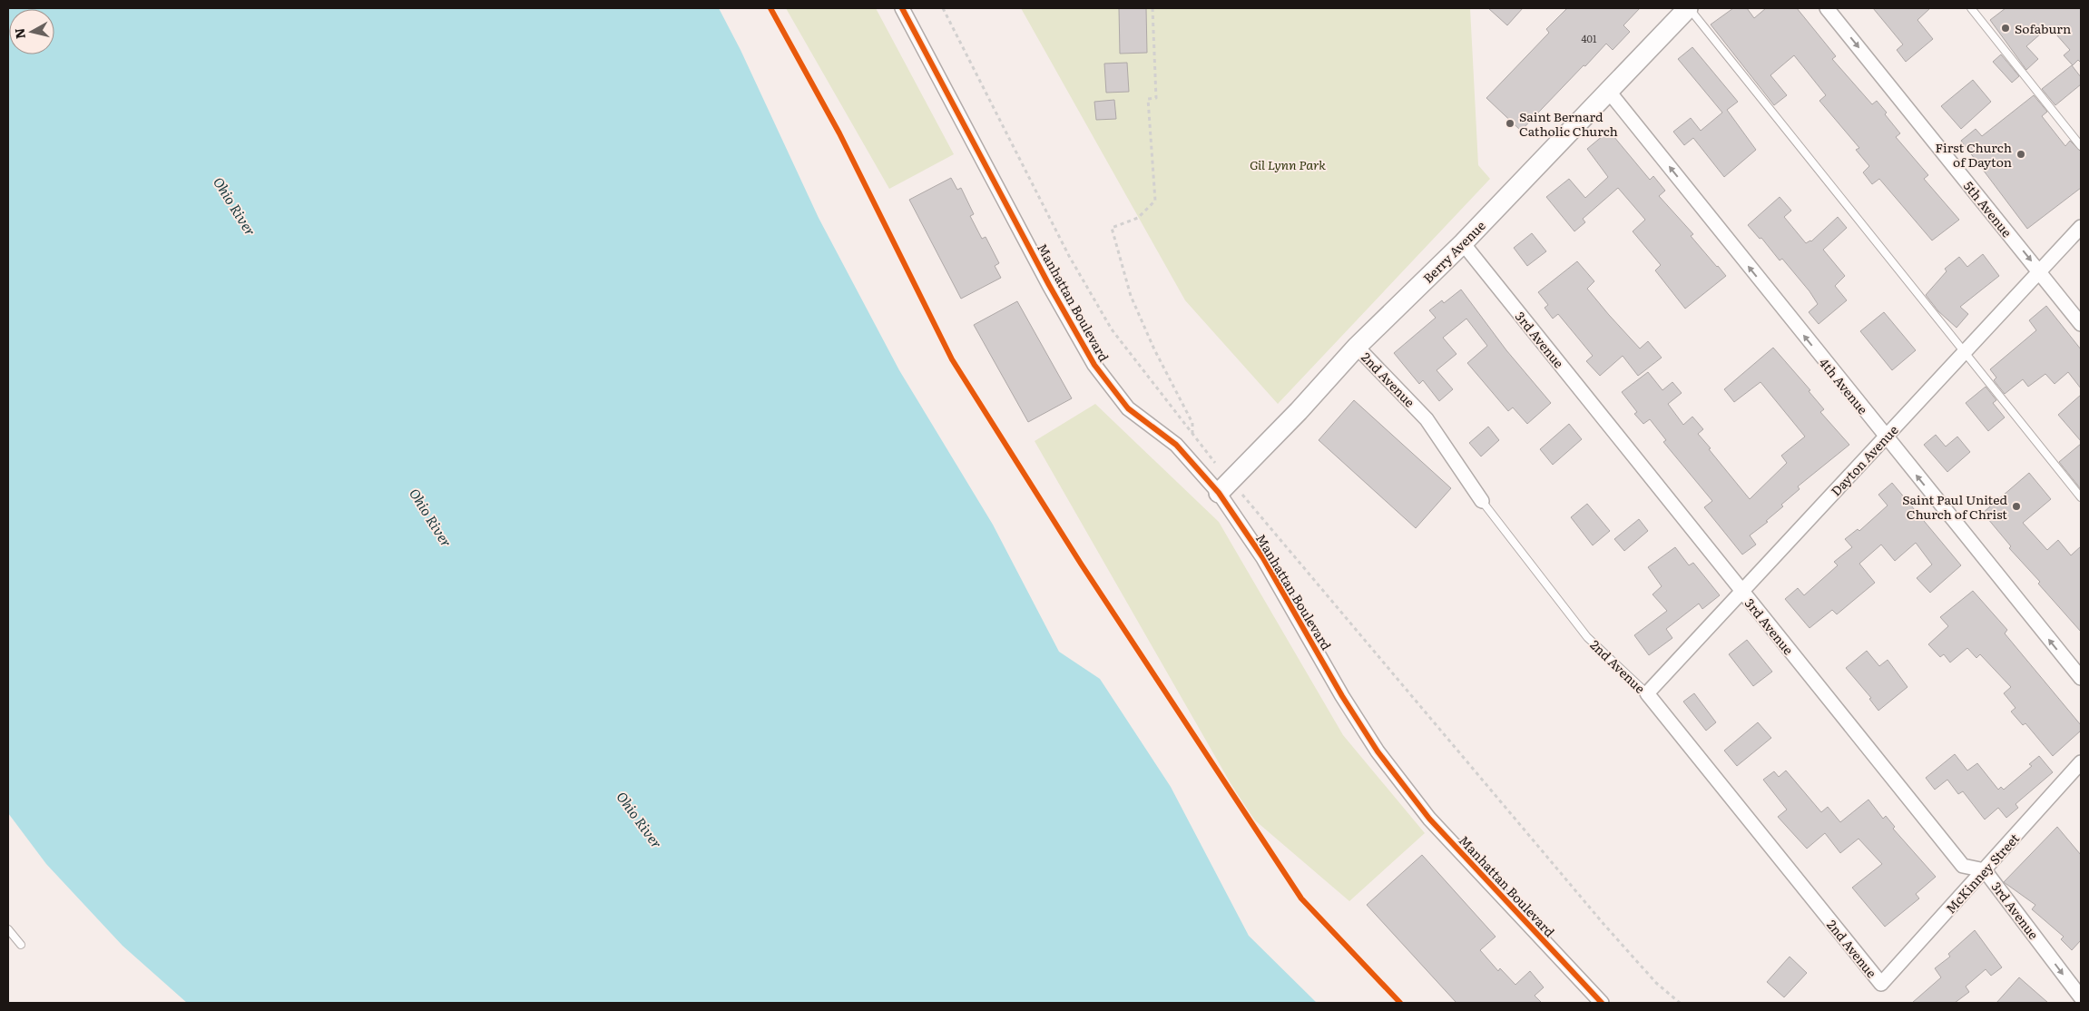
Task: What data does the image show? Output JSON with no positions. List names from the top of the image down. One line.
{"streets":{"street":["5th Avenue","Berry Avenue","Manhattan Boulevard","3rd Avenue","2nd Avenue","4th Avenue","Dayton Avenue","McKinney Street"]},"crossings":[["5th Avenue","Dayton Avenue"],["Berry Avenue","Manhattan Boulevard"],["Berry Avenue","3rd Avenue"],["Berry Avenue","2nd Avenue"],["Berry Avenue","4th Avenue"],["3rd Avenue","Dayton Avenue"],["3rd Avenue","McKinney Street"],["2nd Avenue","Dayton Avenue"],["2nd Avenue","McKinney Street"],["4th Avenue","Dayton Avenue"]],"one_way":["5th Avenue","4th Avenue"],"water":["Ohio River"],"parks":["Gil Lynn Park"],"places":["Sofaburn","Saint Bernard Catholic Church","First Church of Dayton","Saint Paul United Church of Christ"],"house_numbers":["401"],"north":"left"}
